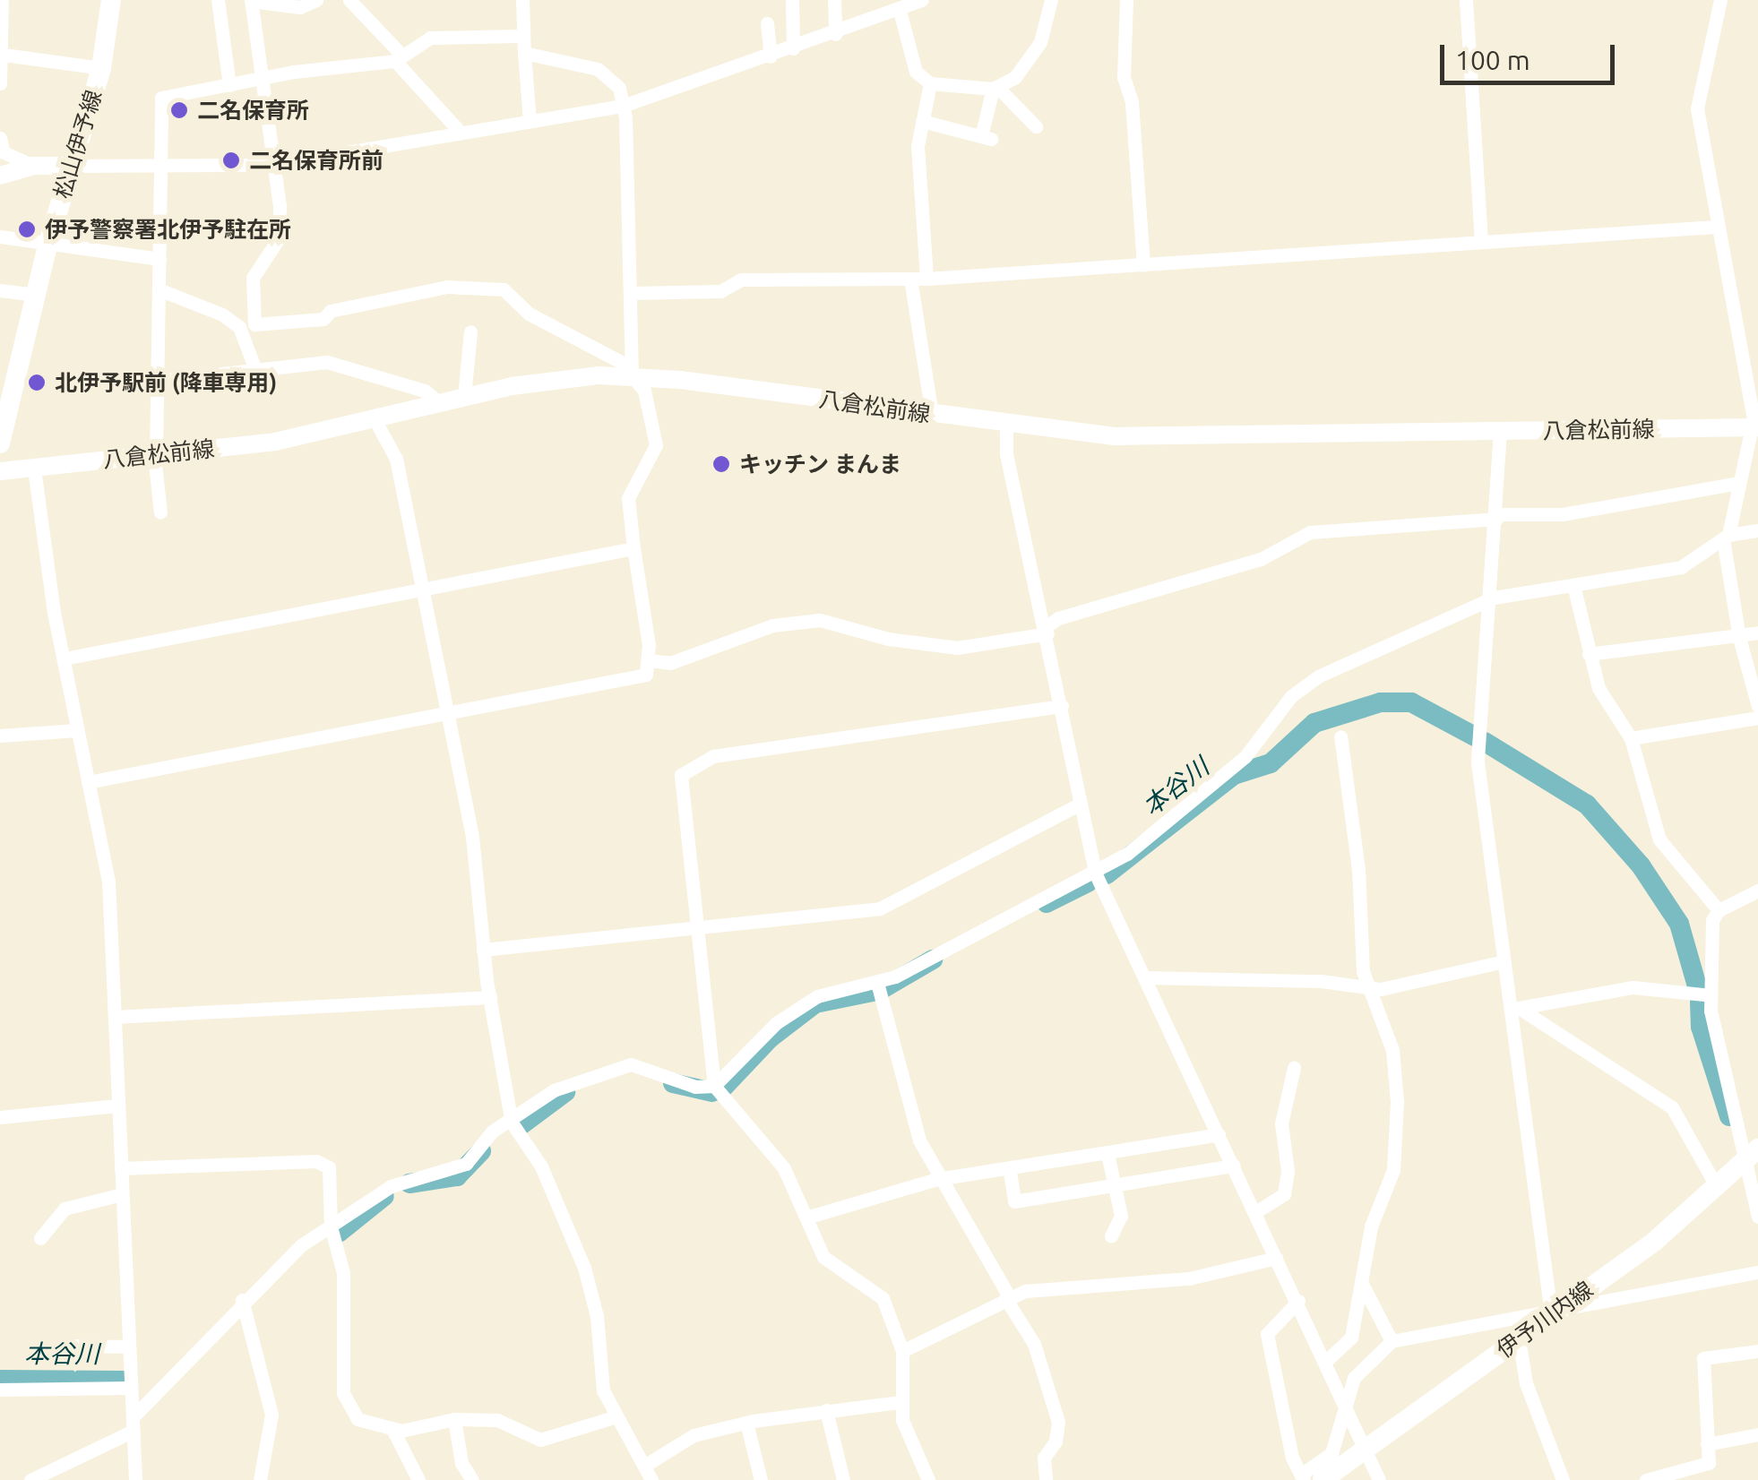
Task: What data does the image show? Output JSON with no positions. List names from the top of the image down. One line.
{"streets":{"main road":["松山伊予線","八倉松前線","伊予川内線"]},"water":["本谷川"],"places":["二名保育所","二名保育所前","伊予警察署北伊予駐在所","北伊予駅前 (降車専用)","キッチン まんま"],"scale_bar":"100 m"}
